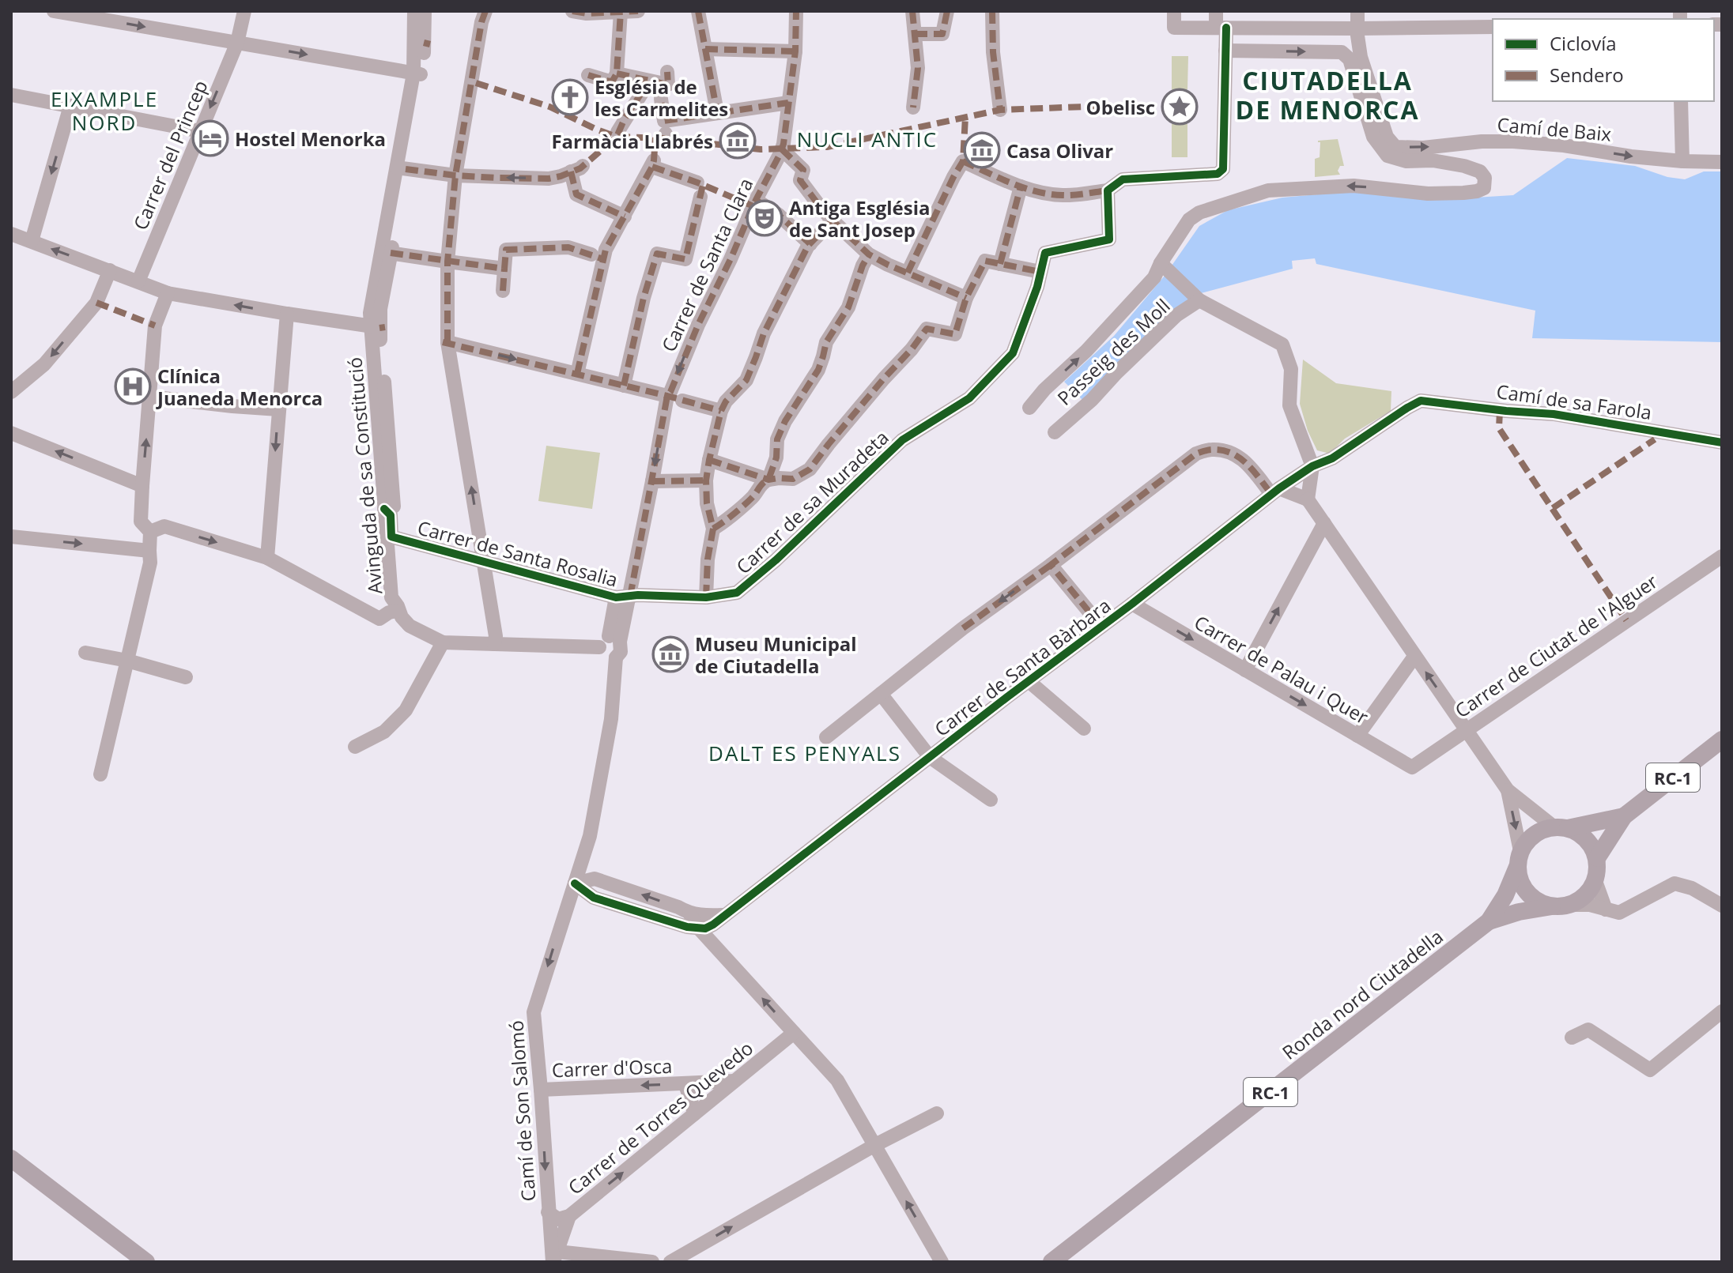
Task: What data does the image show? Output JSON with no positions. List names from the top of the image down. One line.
{"streets":{"main road":["RC-1","Ronda nord Ciutadella"],"street":["Camí de Baix","Carrer del Princep","Carrer de Santa Clara","Passeig des Moll","Camí de sa Farola","Avinguda de sa Constitució","Carrer de sa Muradeta","Carrer de Santa Rosalia","Carrer de Ciutat de l'Alguer","Carrer de Santa Bàrbara","Carrer de Palau i Quer","Carrer d'Osca","Camí de Son Salomó","Carrer de Torres Quevedo"]},"crossings":[["Carrer de Santa Clara","Carrer de sa Muradeta"],["Carrer de Santa Clara","Carrer de Santa Rosalia"],["Camí de sa Farola","Carrer de Santa Bàrbara"],["Avinguda de sa Constitució","Carrer de Santa Rosalia"],["Carrer de sa Muradeta","Carrer de Santa Rosalia"],["Carrer de Ciutat de l'Alguer","Carrer de Palau i Quer"],["Carrer de Santa Bàrbara","Carrer de Palau i Quer"],["RC-1","Ronda nord Ciutadella"],["Carrer d'Osca","Camí de Son Salomó"],["Carrer d'Osca","Carrer de Torres Quevedo"],["Camí de Son Salomó","Carrer de Torres Quevedo"]],"one_way":["Carrer de Palau i Quer","Carrer d'Osca","Camí de Son Salomó"],"districts":["CIUTADELLA DE MENORCA","EIXAMPLE NORD","NUCLI ANTIC","DALT ES PENYALS"],"places":{"church":["Església de les Carmelites"],"place":["Obelisc"],"hotel":["Hostel Menorka"],"museum":["Farmàcia Llabrés","Casa Olivar","Museu Municipal de Ciutadella"],"theatre":["Antiga Església de Sant Josep"],"hospital":["Clínica Juaneda Menorca"]},"legend":["Ciclovía","Sendero"]}
